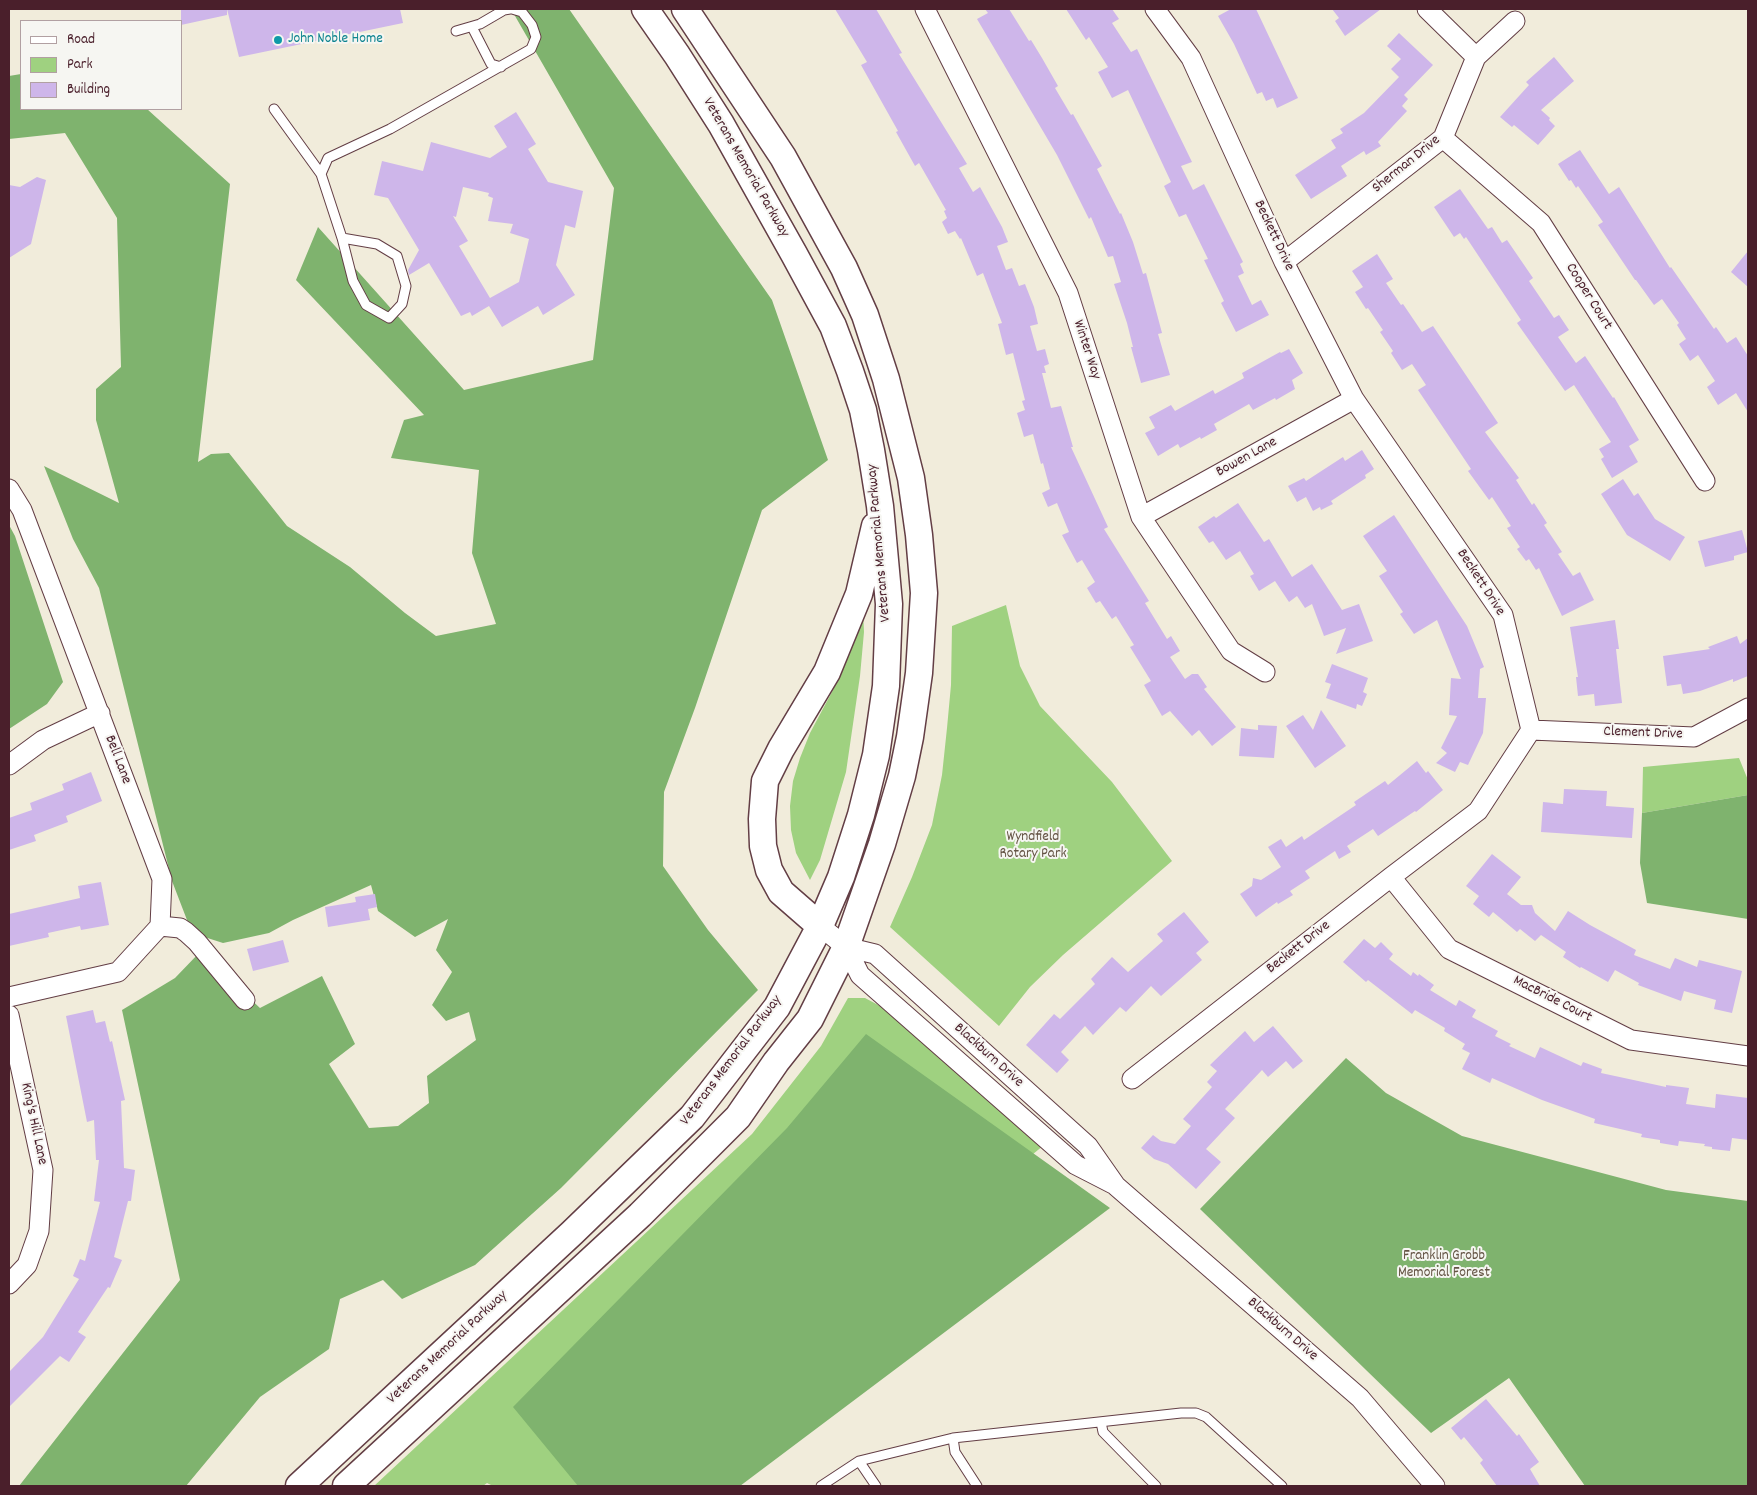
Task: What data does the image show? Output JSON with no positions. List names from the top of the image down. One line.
{"streets":{"main road":["Veterans Memorial Parkway"],"street":["Sherman Drive","Beckett Drive","Cooper Court","Winter Way","Bowen Lane","Clement Drive","Bell Lane","MacBride Court","Blackburn Drive","King's Hill Lane"]},"crossings":[["Sherman Drive","Beckett Drive"],["Sherman Drive","Cooper Court"],["Veterans Memorial Parkway","Blackburn Drive"],["Beckett Drive","Bowen Lane"],["Beckett Drive","Clement Drive"],["Beckett Drive","MacBride Court"],["Winter Way","Bowen Lane"]],"parks":["Wyndfield Rotary Park","Franklin Grobb Memorial Forest"],"places":["John Noble Home"],"legend":["Road","Park","Building"]}
